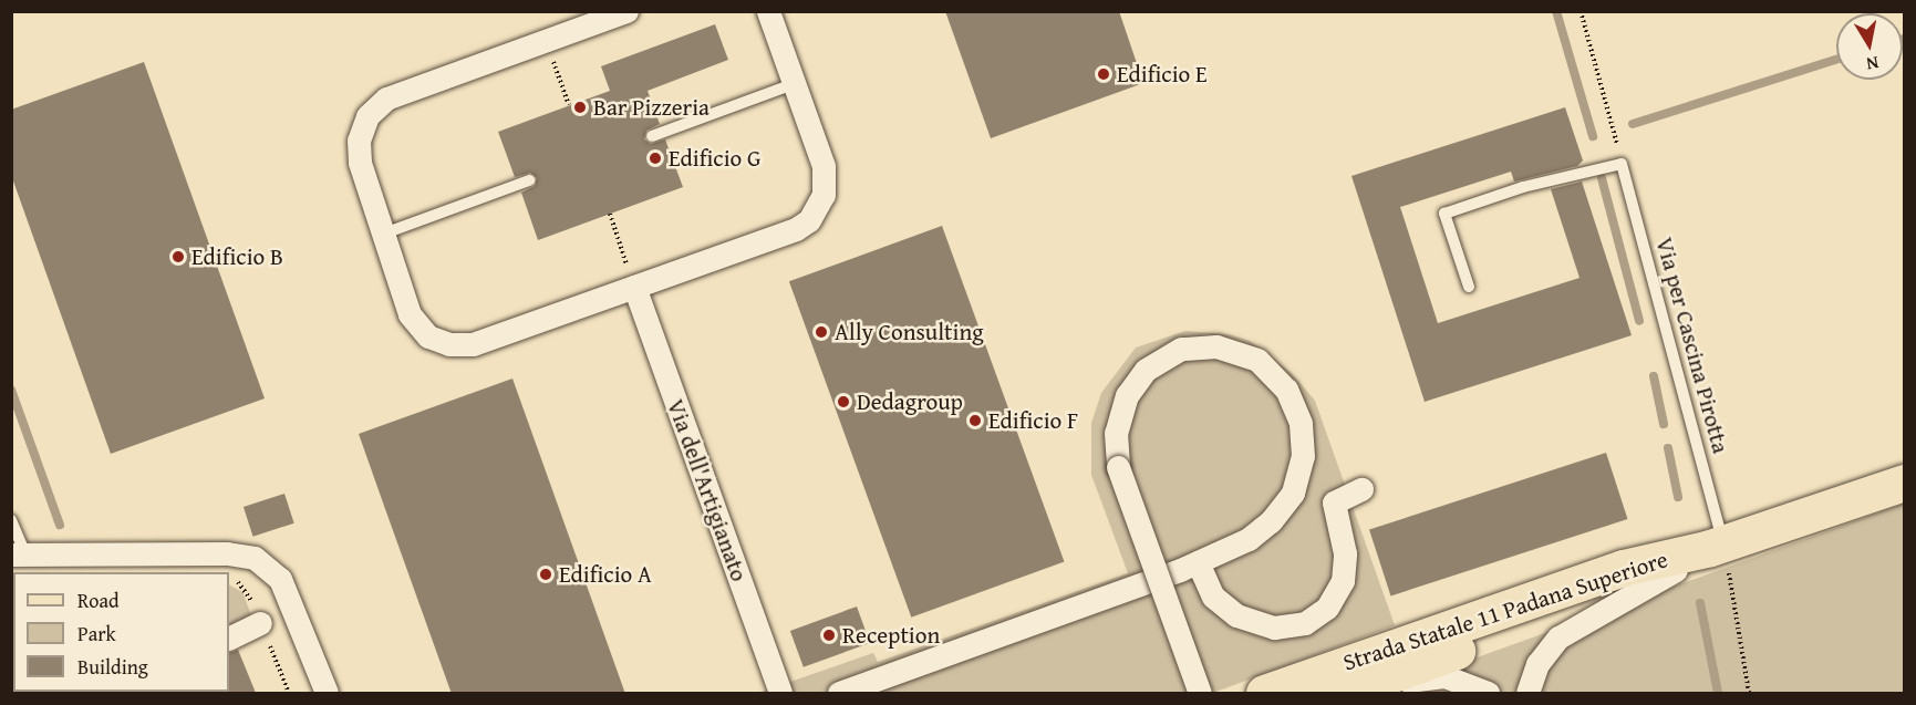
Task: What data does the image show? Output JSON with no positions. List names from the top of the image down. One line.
{"streets":{"main road":["Strada Statale 11 Padana Superiore"],"street":["Via dell'Artigianato"],"lane":["Via per Cascina Pirotta"]},"crossings":[["Via per Cascina Pirotta","Strada Statale 11 Padana Superiore"]],"places":["Edificio E","Bar Pizzeria","Edificio G","Edificio B","Ally Consulting","Dedagroup","Edificio F","Edificio A","Reception"],"legend":["Road","Park","Building"],"north":"bottom"}
